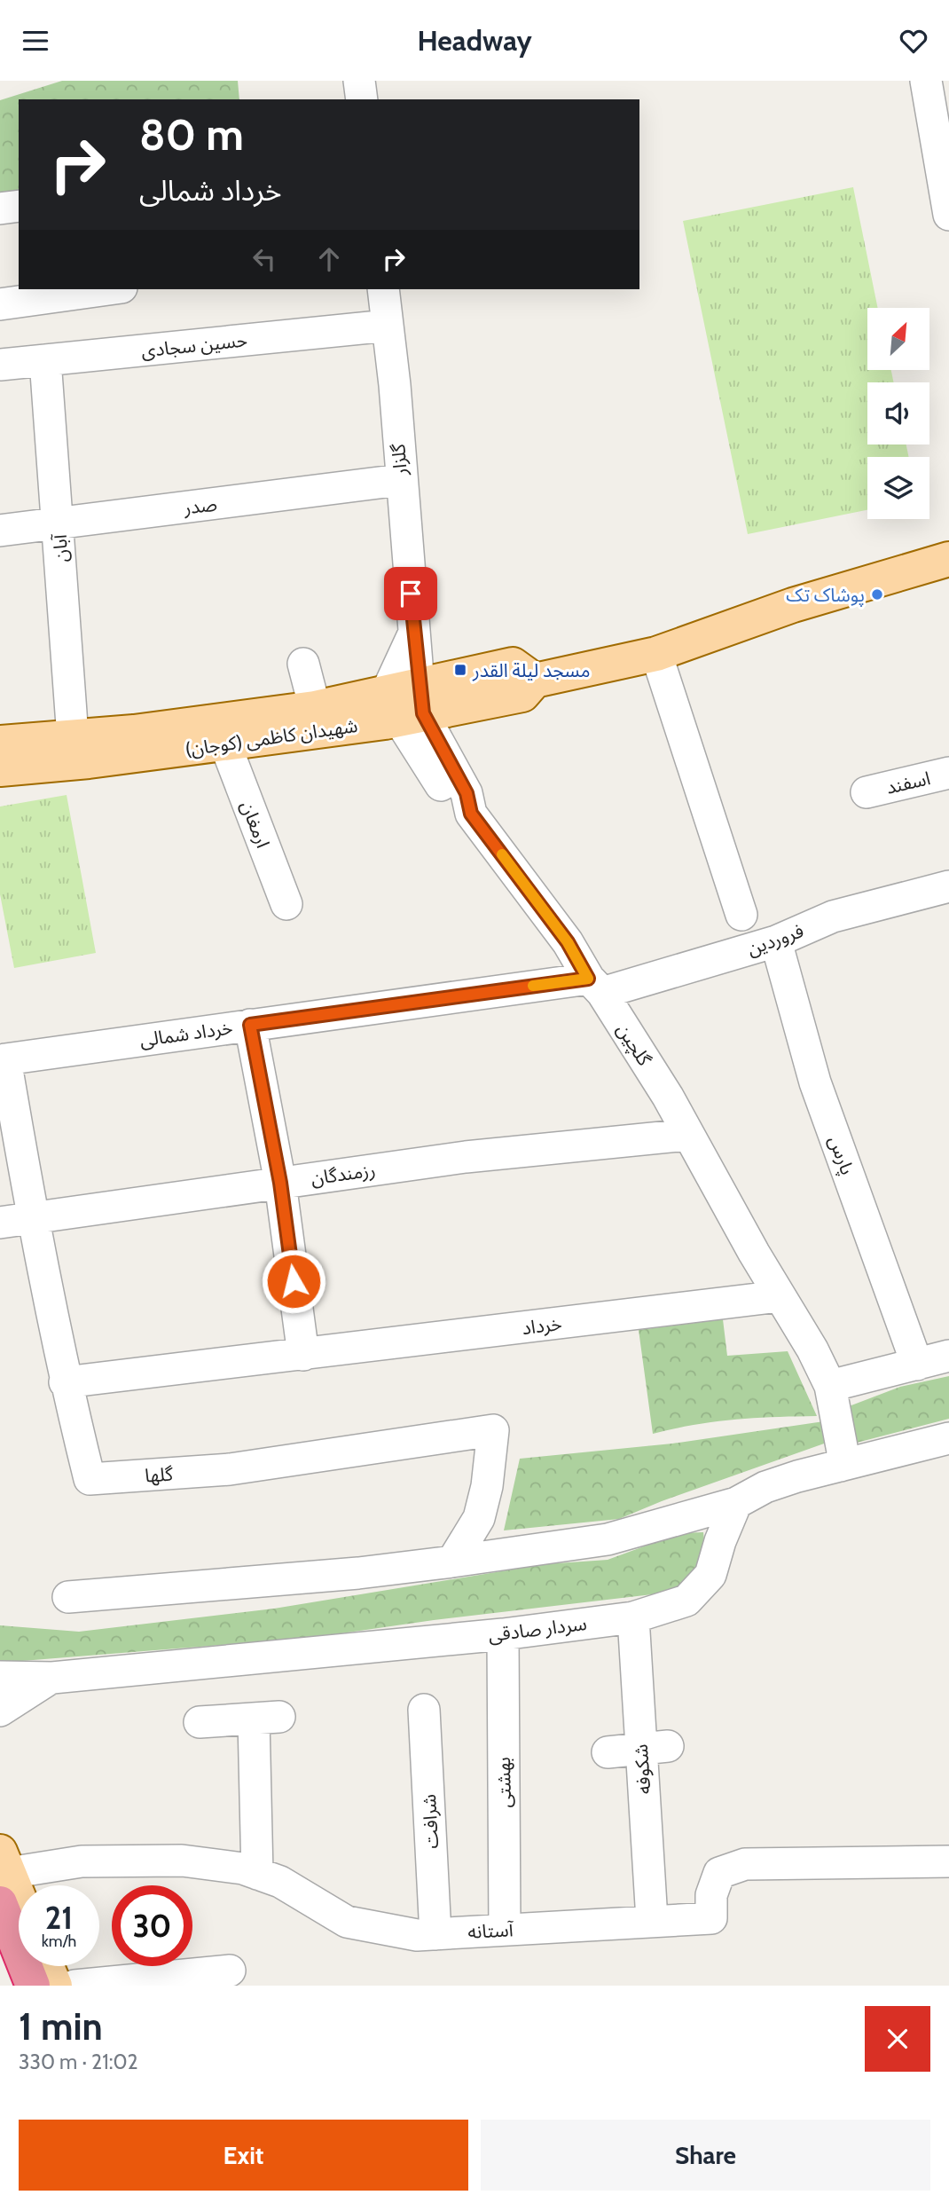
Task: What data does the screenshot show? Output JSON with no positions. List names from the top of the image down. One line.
{"streets":{"main road":["شهیدان کاظمی (کوجان)"],"street":["حسین سجادی","گلزار","صدر","آبان","اسفند","ارمغان","فروردین","خرداد شمالی","گلچین","پارس","رزمندگان","خرداد","گلها","سردار صادقی","شکوفه","بهشتی","شرافت","آستانه"]},"crossings":[["حسین سجادی","گلزار"],["حسین سجادی","آبان"],["گلزار","صدر"],["گلزار","شهیدان کاظمی (کوجان)"],["گلزار","گلچین"],["صدر","آبان"],["آبان","شهیدان کاظمی (کوجان)"],["شهیدان کاظمی (کوجان)","ارمغان"],["شهیدان کاظمی (کوجان)","گلچین"],["فروردین","خرداد شمالی"],["فروردین","گلچین"],["فروردین","پارس"],["خرداد شمالی","گلچین"],["خرداد شمالی","گلها"],["گلچین","رزمندگان"],["گلچین","خرداد"],["رزمندگان","گلها"],["خرداد","گلها"],["سردار صادقی","شکوفه"],["سردار صادقی","بهشتی"],["شکوفه","آستانه"],["بهشتی","آستانه"],["شرافت","آستانه"]],"places":{"other":["پوشاک تک"],"transit":["مسجد لیلة القدر"]},"north":"top right","page":{"header":"Headway","turn":["80 m","خرداد شمالی"],"speed":"21 km/h","limit":"30","heading":["1 min","330 m · 21:02"],"buttons":["Exit","Share"]}}
